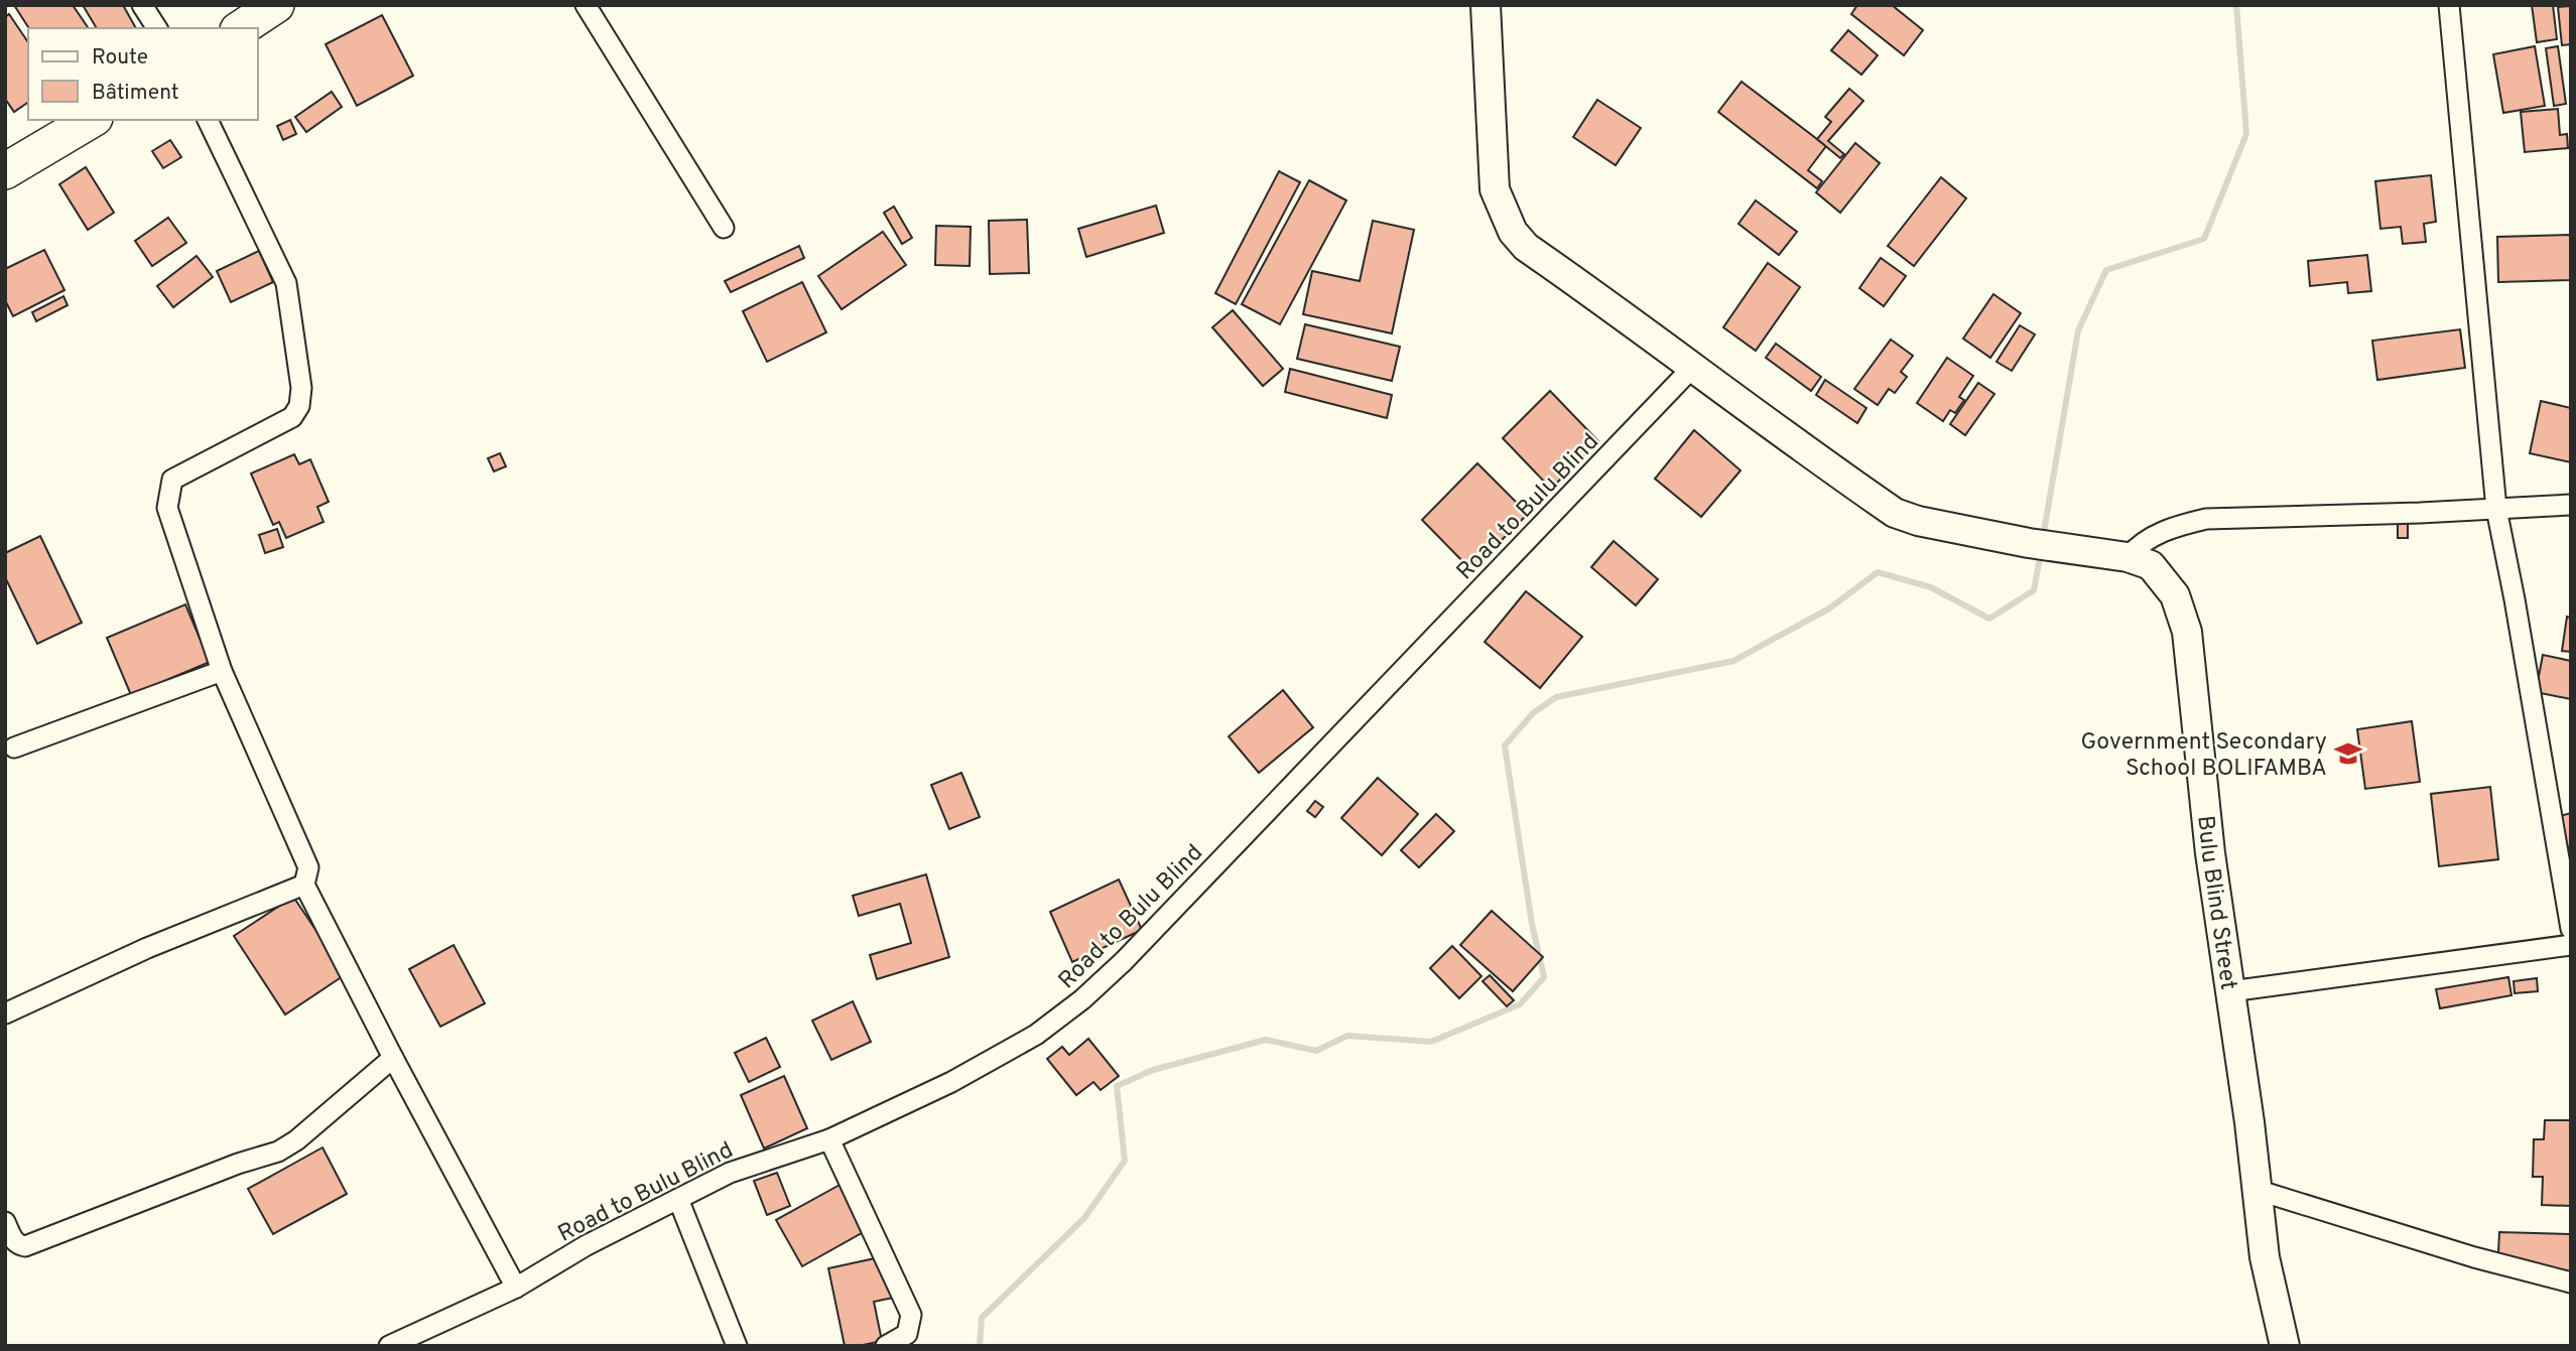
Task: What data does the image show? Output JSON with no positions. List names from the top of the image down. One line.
{"streets":{"street":["Road to Bulu Blind","Bulu Blind Street"]},"crossings":[["Road to Bulu Blind","Bulu Blind Street"]],"places":{"school or university":["Government Secondary School BOLIFAMBA"]},"legend":["Route","Bâtiment"]}
